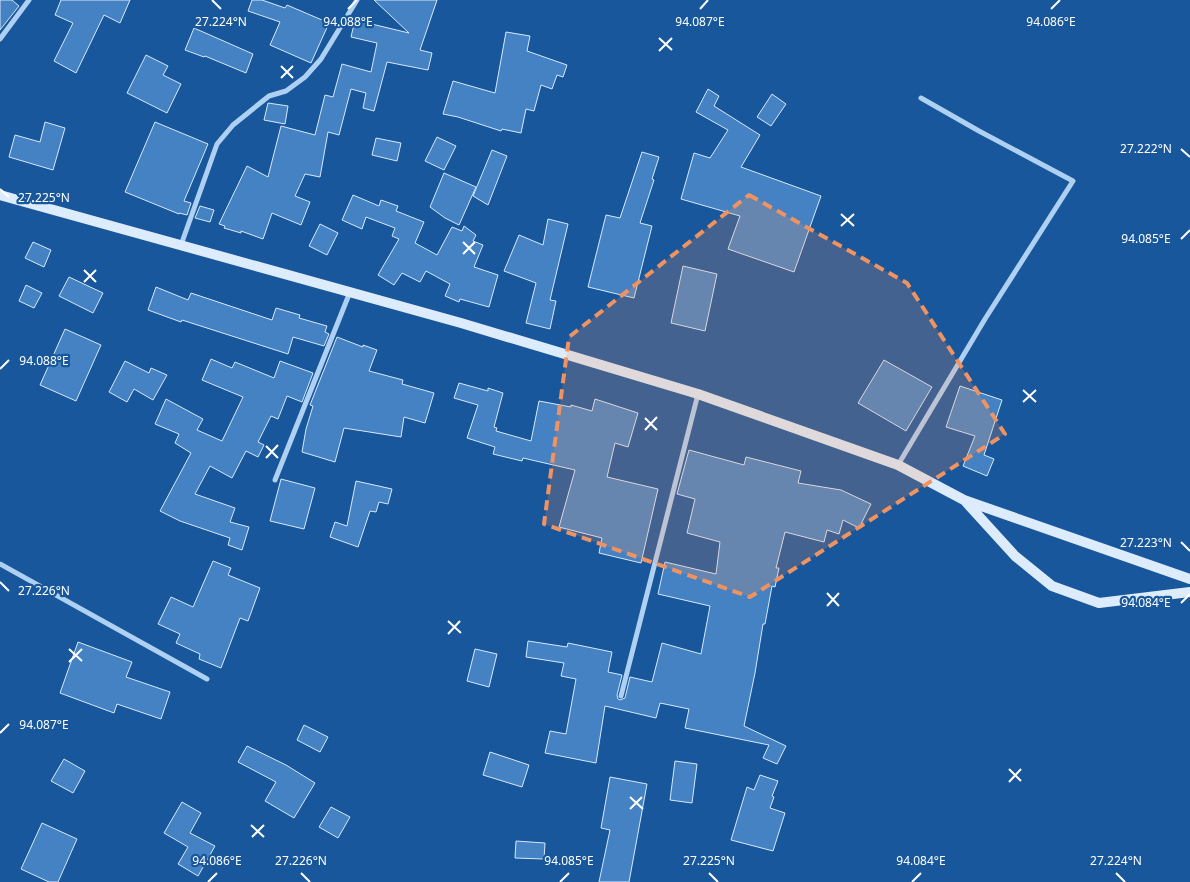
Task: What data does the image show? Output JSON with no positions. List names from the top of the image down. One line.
{"coordinates":["27.224°N","94.088°E","94.087°E","94.086°E","27.222°N","27.225°N","94.085°E","27.223°N","27.226°N","94.084°E"]}
